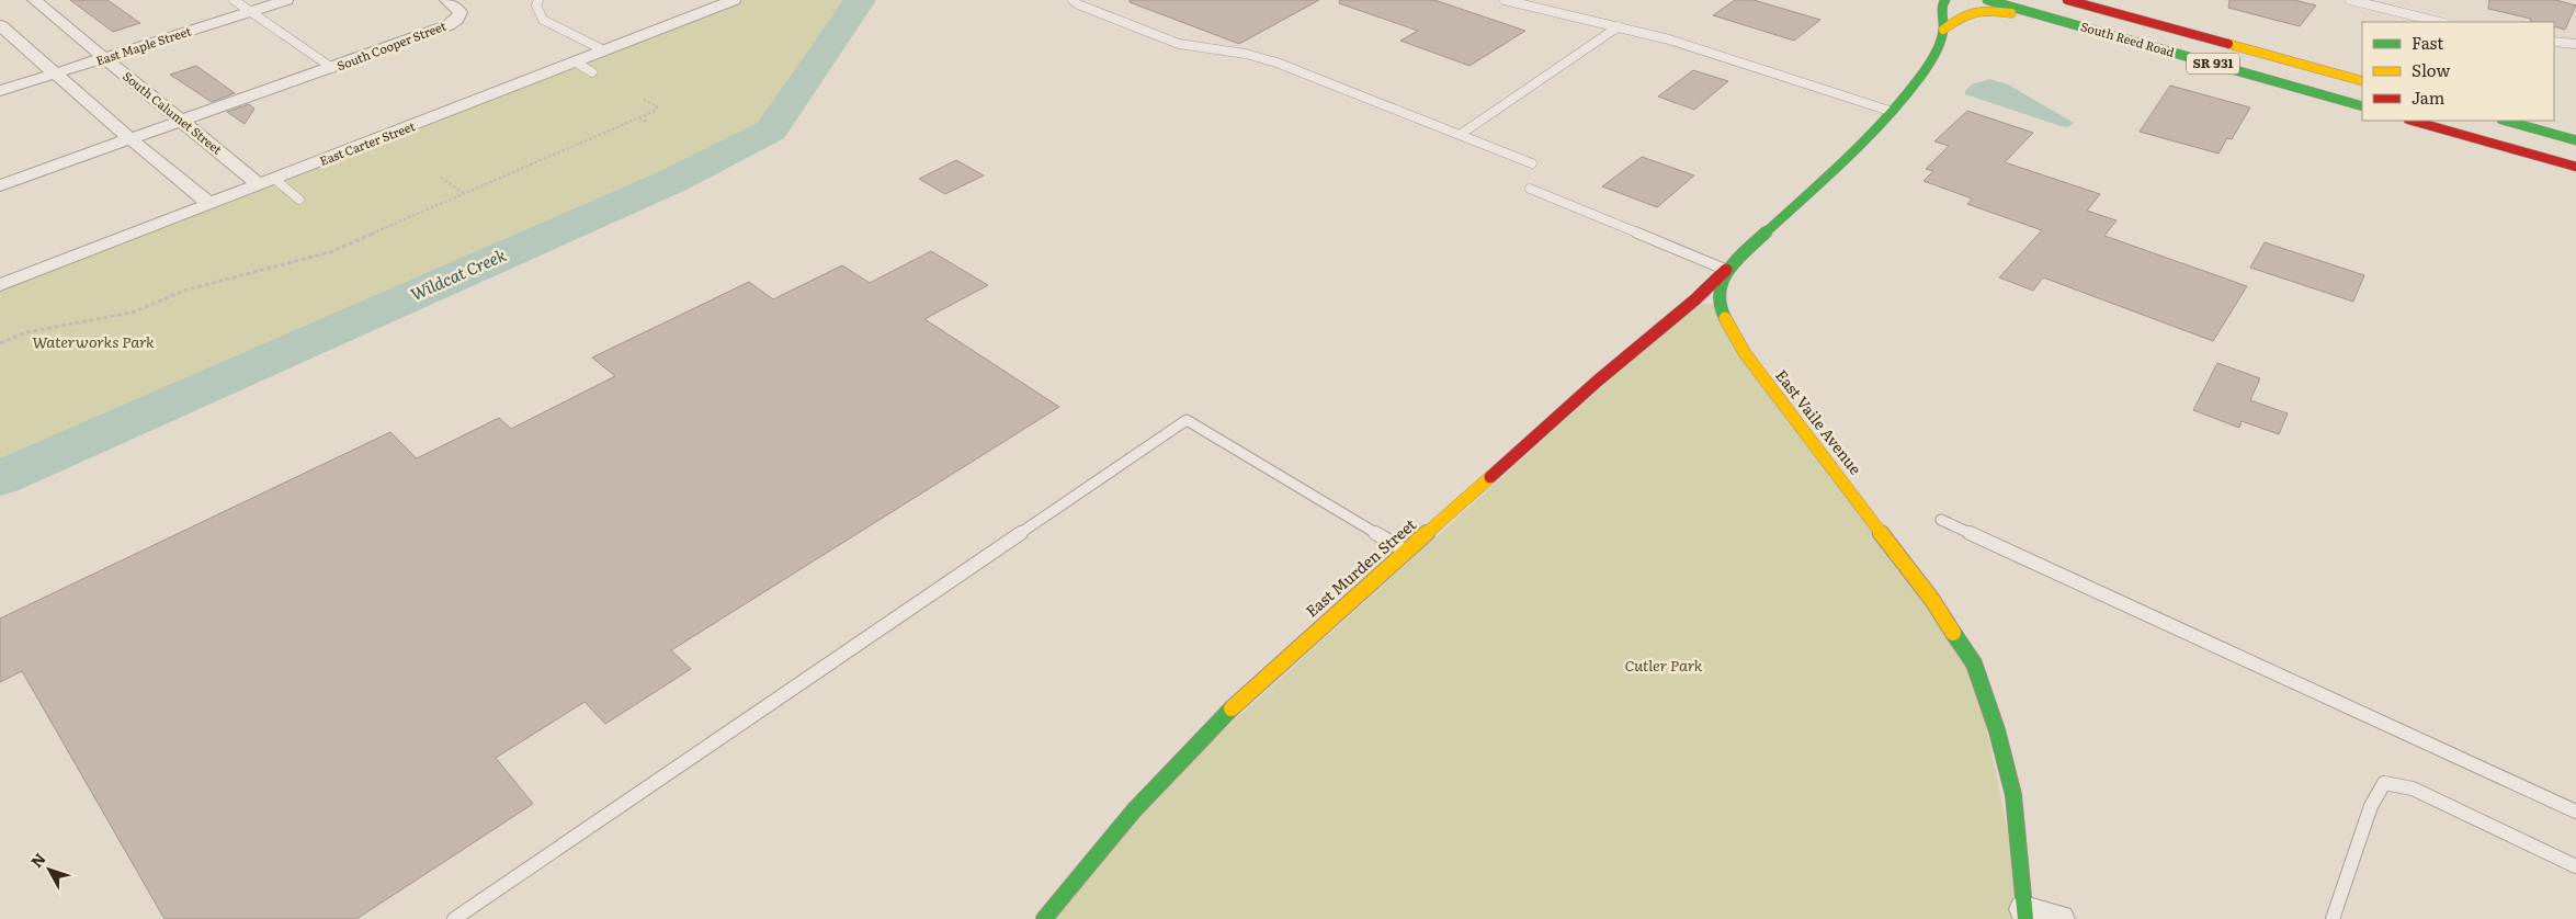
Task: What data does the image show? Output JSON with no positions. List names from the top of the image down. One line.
{"streets":{"street":["South Reed Road","East Maple Street","South Cooper Street","SR 931","South Calumet Street","East Carter Street","East Vaile Avenue","East Murden Street"]},"crossings":[["East Maple Street","South Calumet Street"],["South Calumet Street","East Carter Street"],["East Vaile Avenue","East Murden Street"]],"water":["Wildcat Creek"],"parks":["Waterworks Park","Cutler Park"],"legend":["Fast","Slow","Jam"],"north":"top left"}
